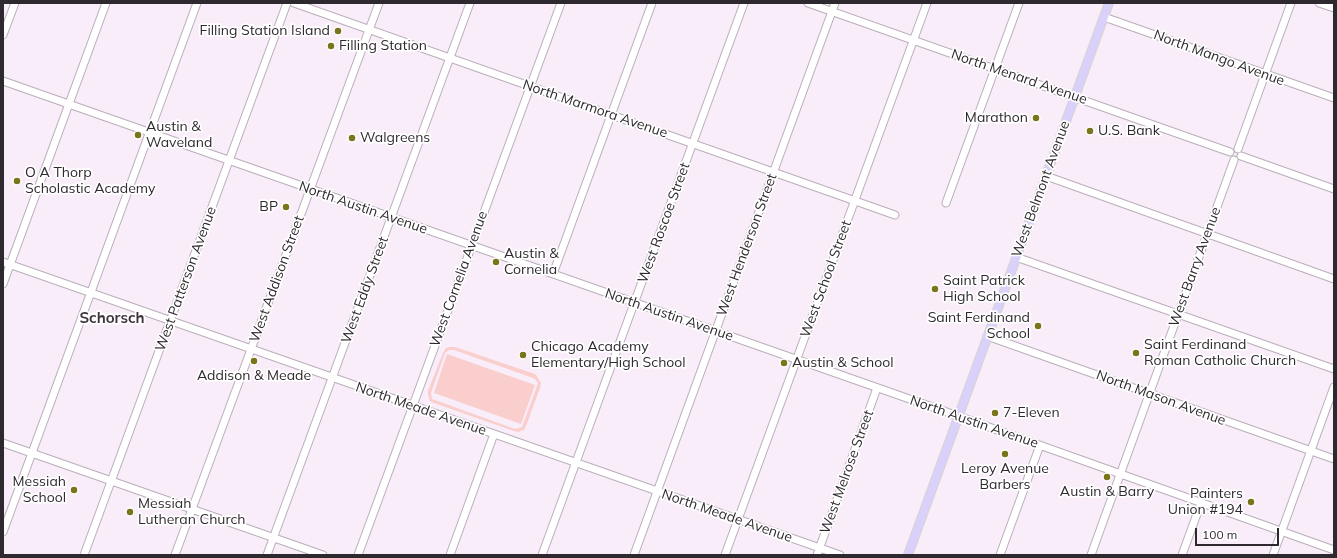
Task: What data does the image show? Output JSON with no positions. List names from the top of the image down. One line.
{"streets":{"main road":["West Belmont Avenue"],"street":["North Mango Avenue","North Menard Avenue","North Marmora Avenue","North Austin Avenue","West Roscoe Street","West Henderson Street","West Barry Avenue","West Patterson Avenue","West Addison Street","West Cornelia Avenue","West School Street","West Eddy Street","North Mason Avenue","North Meade Avenue","West Melrose Street"]},"crossings":[["North Mango Avenue","West Belmont Avenue"],["North Mango Avenue","West Barry Avenue"],["North Menard Avenue","West Belmont Avenue"],["North Menard Avenue","West Henderson Street"],["North Menard Avenue","West Barry Avenue"],["North Menard Avenue","West School Street"],["North Marmora Avenue","West Roscoe Street"],["North Marmora Avenue","West Henderson Street"],["North Marmora Avenue","West Addison Street"],["North Marmora Avenue","West Cornelia Avenue"],["North Marmora Avenue","West School Street"],["North Marmora Avenue","West Eddy Street"],["West Belmont Avenue","North Austin Avenue"],["West Belmont Avenue","North Mason Avenue"],["North Austin Avenue","West Roscoe Street"],["North Austin Avenue","West Henderson Street"],["North Austin Avenue","West Barry Avenue"],["North Austin Avenue","West Patterson Avenue"],["North Austin Avenue","West Addison Street"],["North Austin Avenue","West Cornelia Avenue"],["North Austin Avenue","West School Street"],["North Austin Avenue","West Eddy Street"],["North Austin Avenue","West Melrose Street"],["West Roscoe Street","North Meade Avenue"],["West Henderson Street","North Meade Avenue"],["West Barry Avenue","North Mason Avenue"],["West Patterson Avenue","North Meade Avenue"],["West Addison Street","North Meade Avenue"],["West Cornelia Avenue","North Meade Avenue"],["West School Street","North Meade Avenue"],["West Eddy Street","North Meade Avenue"],["North Meade Avenue","West Melrose Street"]],"districts":["Schorsch"],"places":["Filling Station Island","Filling Station","Marathon","U.S. Bank","Austin & Waveland","Walgreens","O A Thorp Scholastic Academy","BP","Austin & Cornelia","Saint Patrick High School","Saint Ferdinand School","Saint Ferdinand Roman Catholic Church","Chicago Academy Elementary/High School","Addison & Meade","Austin & School","7-Eleven","Leroy Avenue Barbers","Austin & Barry","Messiah School","Painters Union #194","Messiah Lutheran Church"],"scale_bar":"100 m"}
